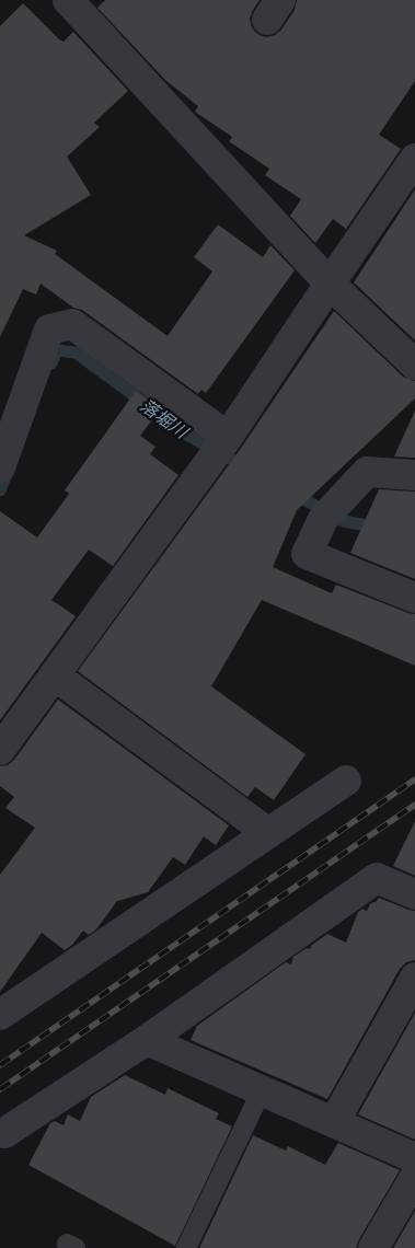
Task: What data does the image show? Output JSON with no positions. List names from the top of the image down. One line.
{"water":["落堀川"]}
